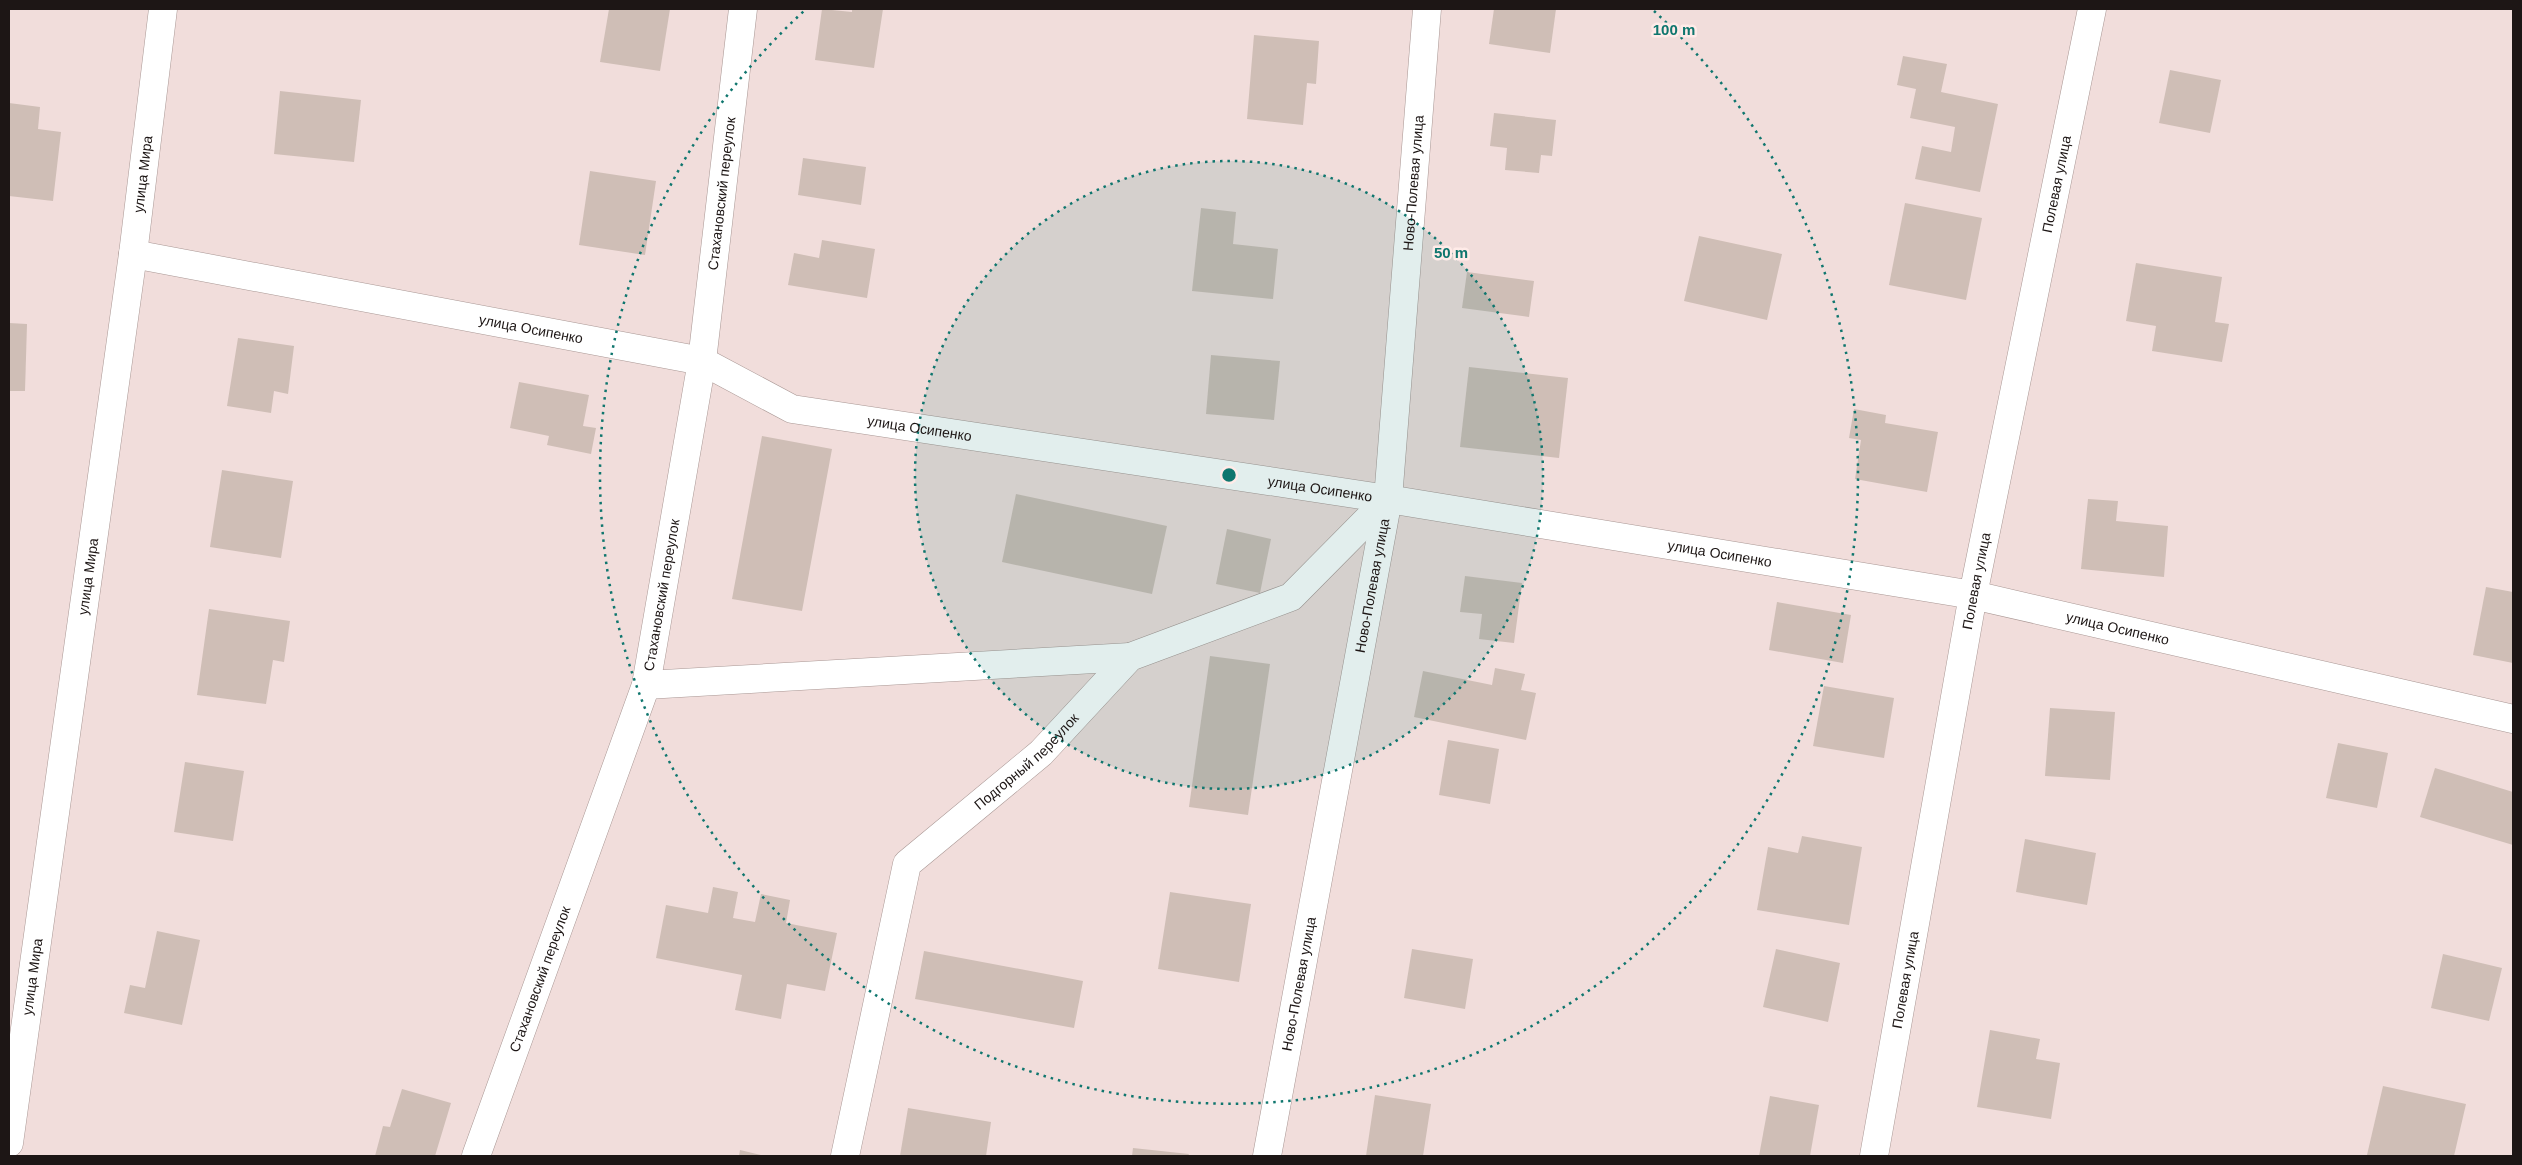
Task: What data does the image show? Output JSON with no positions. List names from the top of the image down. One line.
{"streets":{"street":["улица Мира","Ново-Полевая улица","Полевая улица","Стахановский переулок","улица Осипенко","Подгорный переулок"]},"crossings":[["улица Мира","улица Осипенко"],["Ново-Полевая улица","улица Осипенко"],["Ново-Полевая улица","Подгорный переулок"],["Полевая улица","улица Осипенко"],["Стахановский переулок","улица Осипенко"],["улица Осипенко","Подгорный переулок"]],"rings":["100 m","50 m"]}
